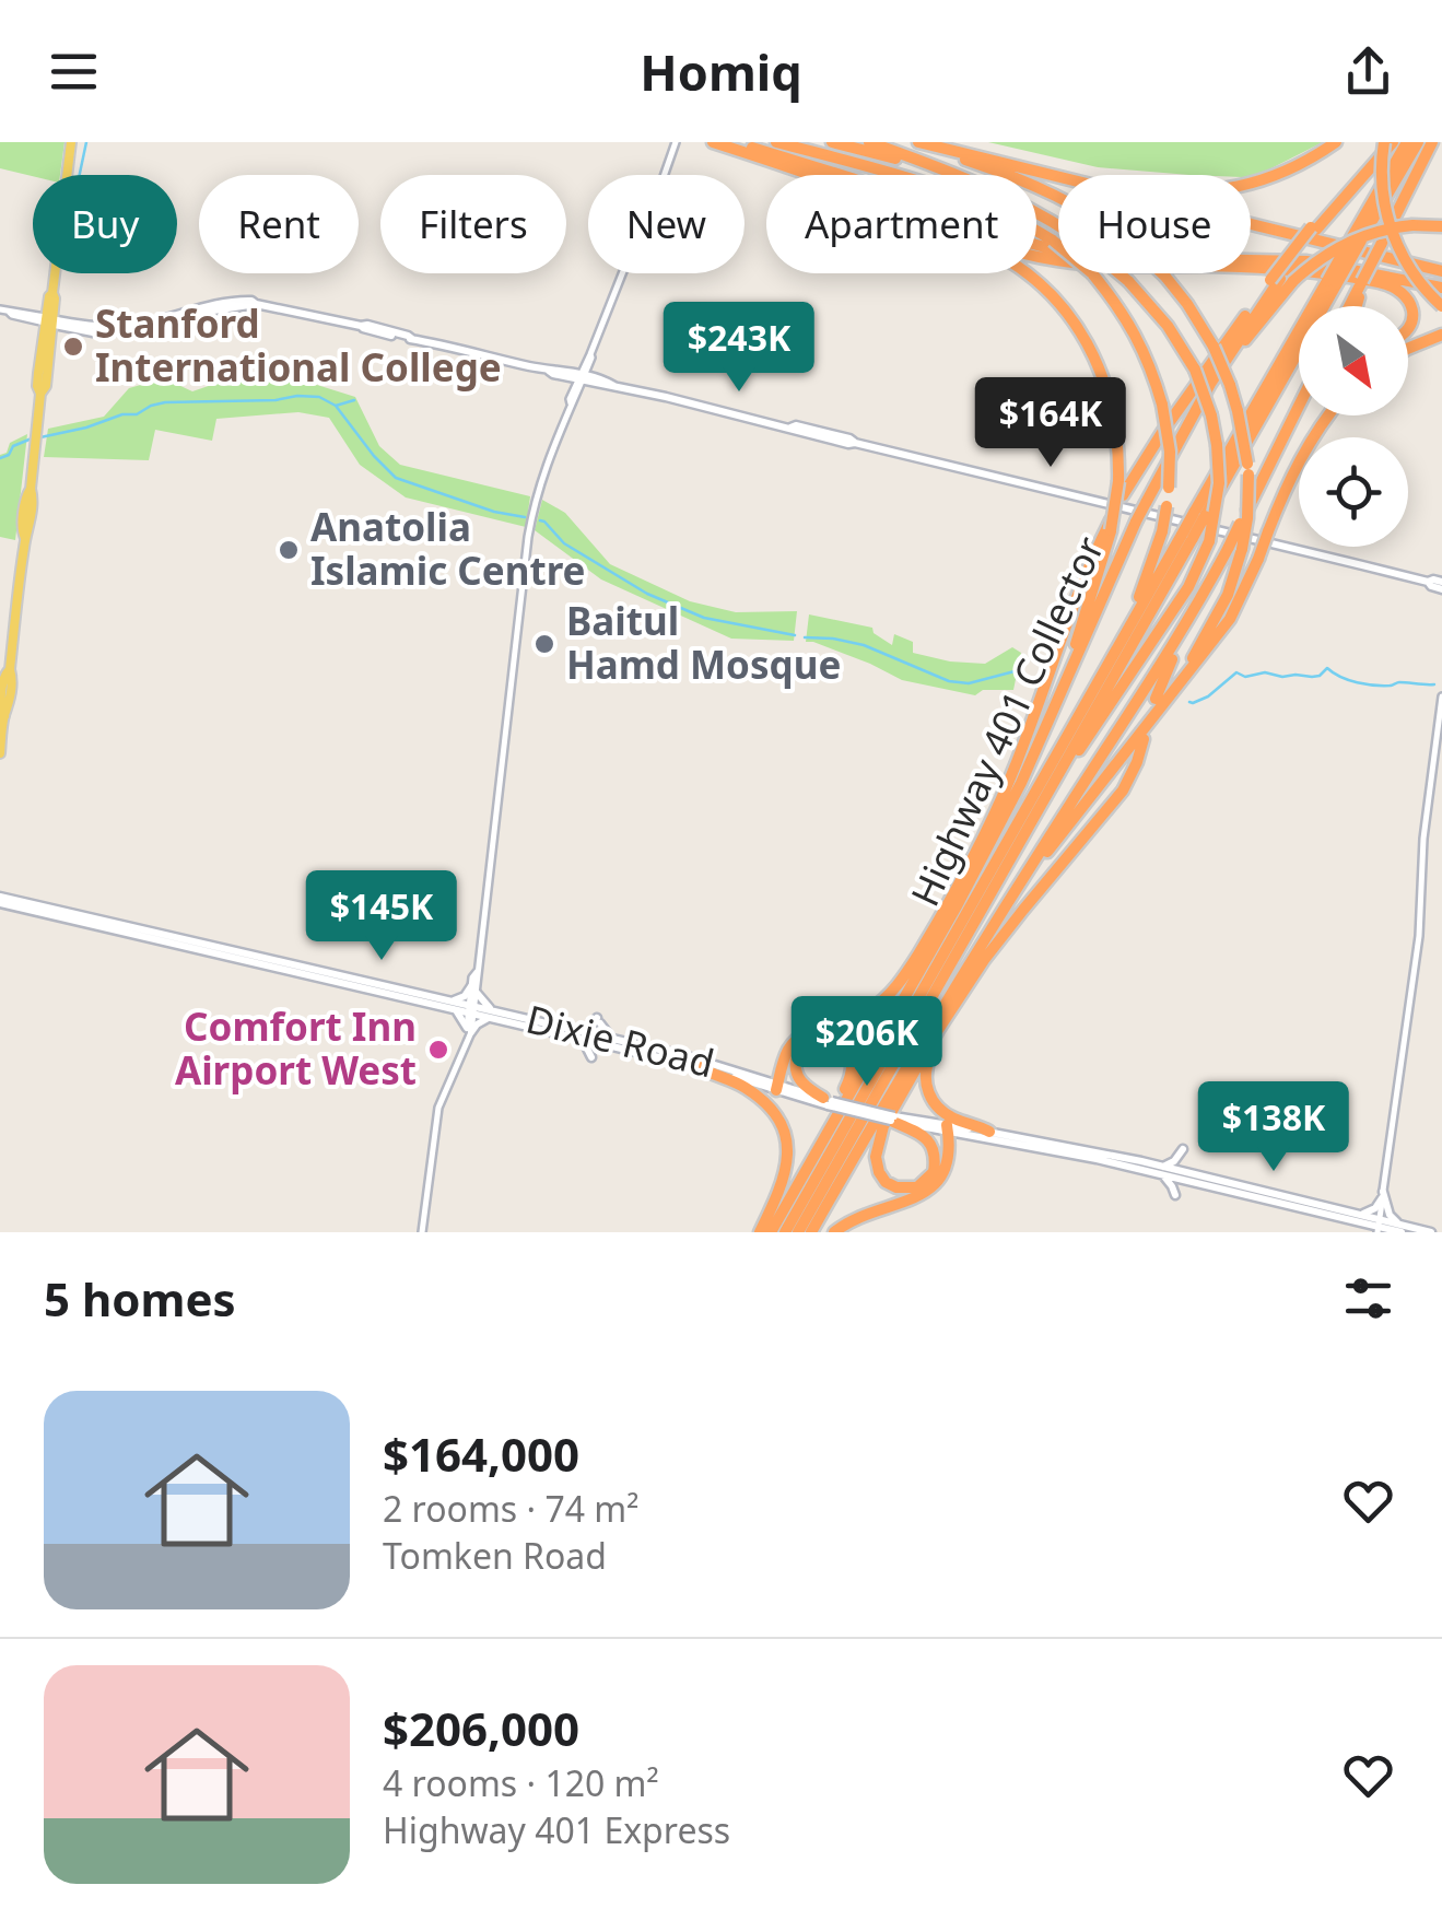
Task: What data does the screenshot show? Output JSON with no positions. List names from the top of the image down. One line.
{"streets":{"highway":["Highway 401 Collector"],"main road":["Dixie Road"]},"places":["Stanford International College","Anatolia Islamic Centre","Baitul Hamd Mosque","Comfort Inn Airport West"],"north":"bottom right","page":{"header":"Homiq","chip":["Buy","Rent","Filters","New","Apartment","House"],"price":["$243K","$164K","$145K","$206K","$138K"],"heading":"5 homes","list":[{"name":"$164,000","note":"2 rooms · 74 m² · Tomken Road"},{"name":"$206,000","note":"4 rooms · 120 m² · Highway 401 Express"}]}}
